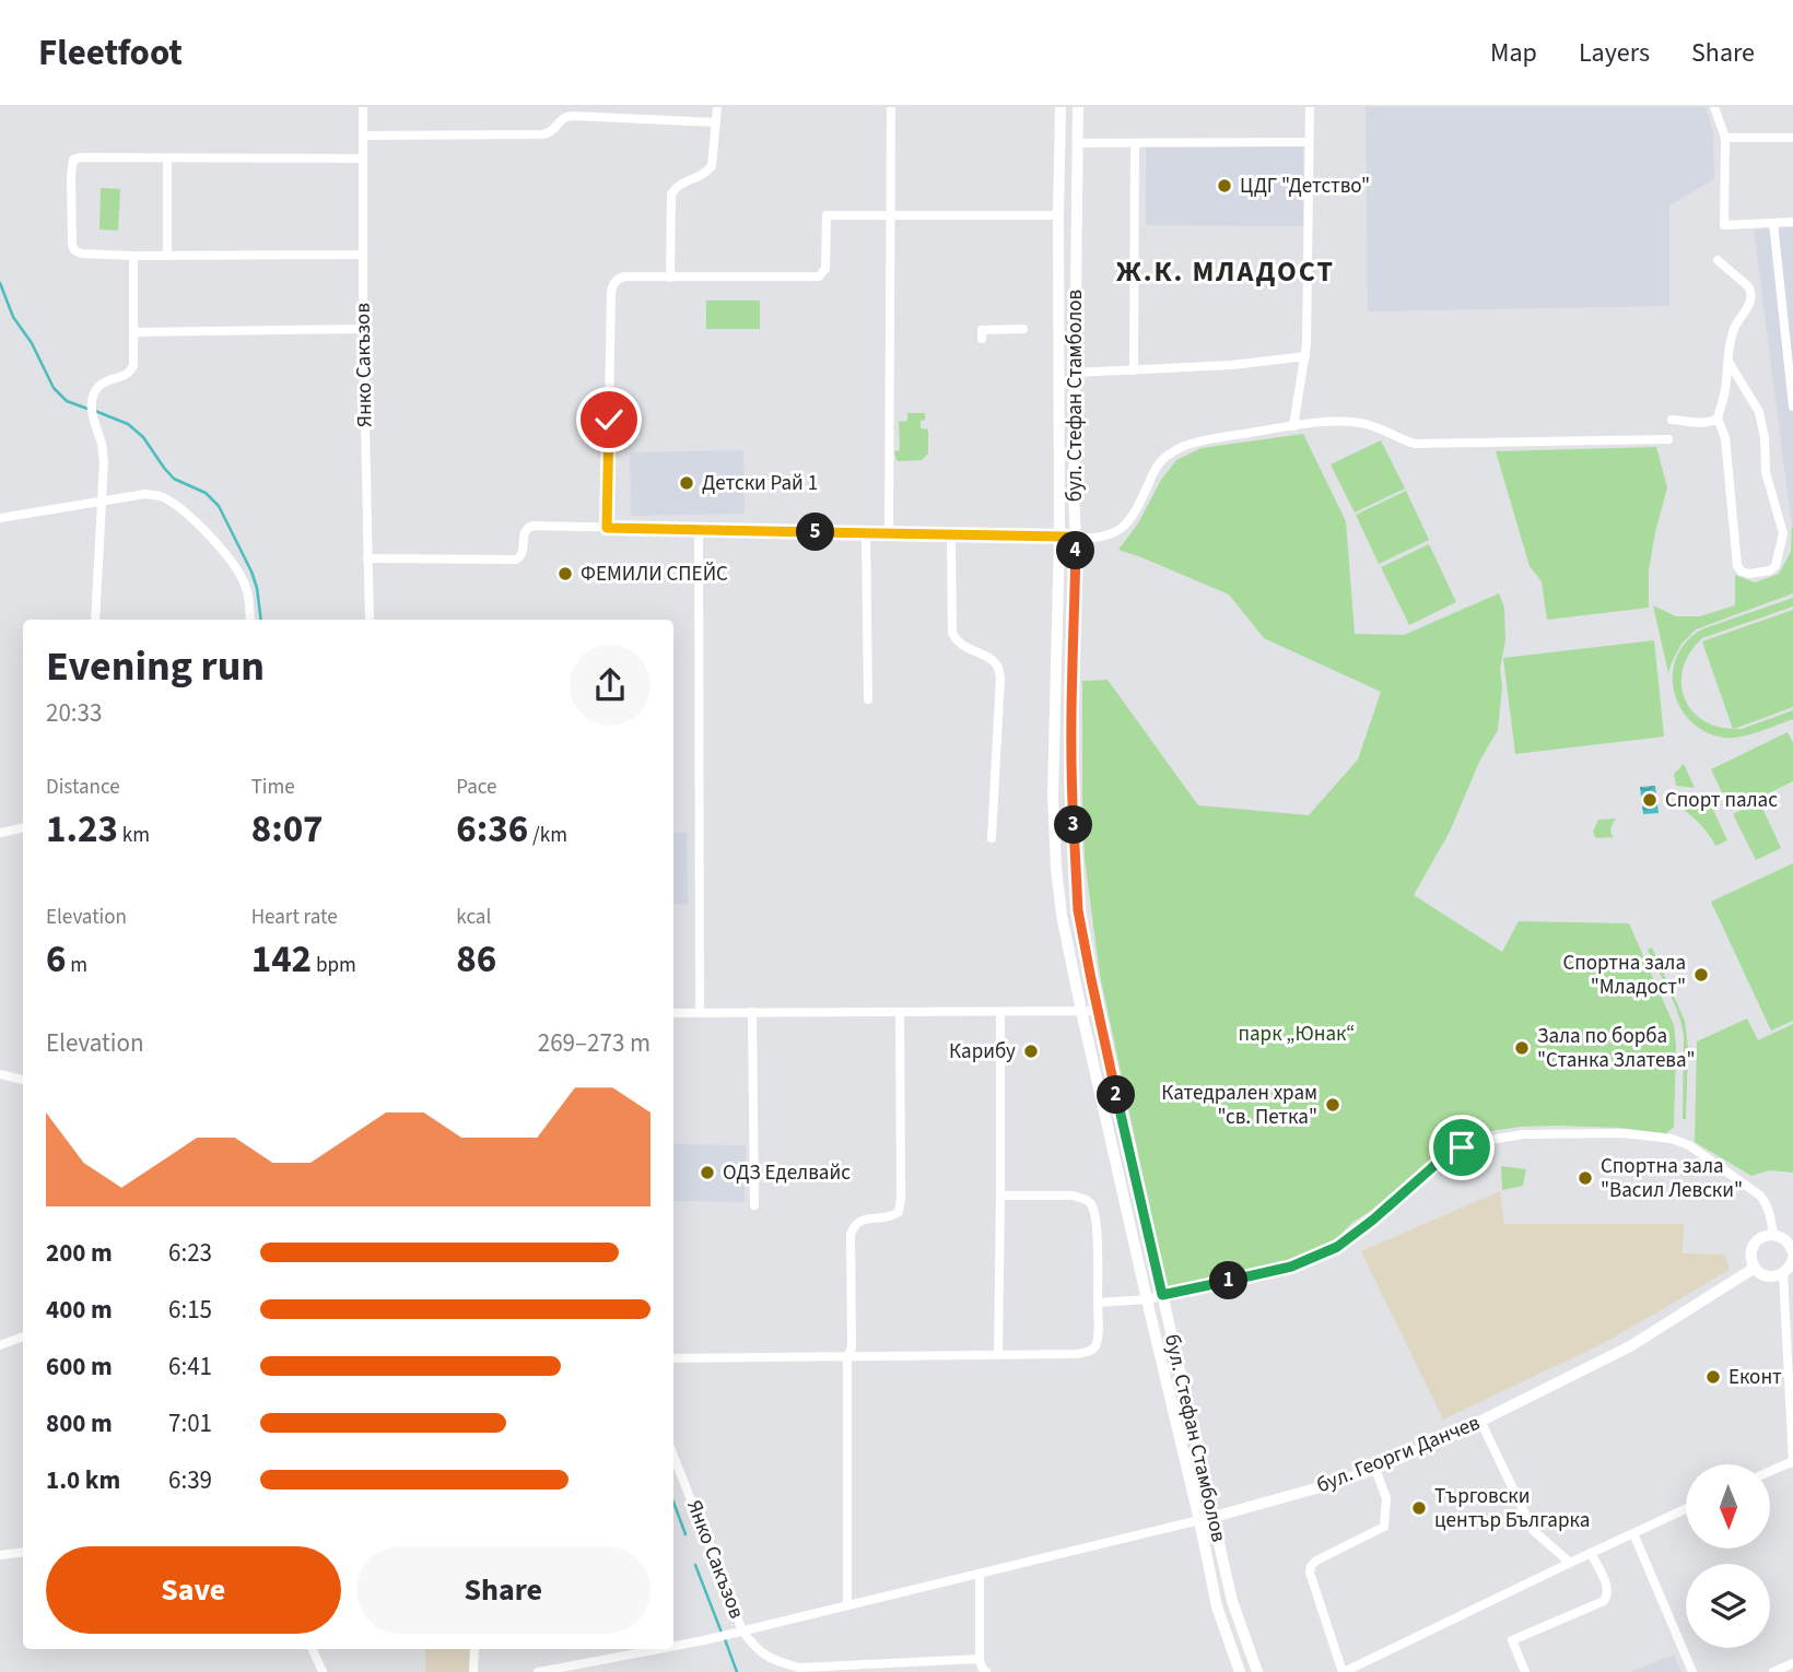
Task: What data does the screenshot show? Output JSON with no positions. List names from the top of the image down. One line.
{"streets":{"main road":["бул. Стефан Стамболов","бул. Георги Данчев"],"street":["Янко Сакъзов"]},"crossings":[["Янко Сакъзов","бул. Георги Данчев"],["бул. Стефан Стамболов","бул. Георги Данчев"]],"districts":["Ж.К. МЛАДОСТ"],"parks":["парк „Юнак“"],"places":["ЦДГ \"Детство\"","Детски Рай 1","ФЕМИЛИ СПЕЙС","Спорт палас","Спортна зала \"Младост\"","Зала по борба \"Станка Златева\"","Карибу","Катедрален храм \"св. Петка\"","ОДЗ Еделвайс","Спортна зала \"Васил Левски\"","Еконт","Търговски център Българка"],"north":"bottom","page":{"header":"Fleetfoot","nav":["Map","Layers","Share"],"pins":["5","4","3","2","1"],"heading":["Evening run","20:33"],"stats":[["Distance","1.23 km"],["Time","8:07"],["Pace","6:36 /km"],["Elevation","6 m"],["Heart rate","142 bpm"],["kcal","86"]],"chart":["Elevation","269–273 m"],"list":[{"name":"200 m","note":"6:23"},{"name":"400 m","note":"6:15"},{"name":"600 m","note":"6:41"},{"name":"800 m","note":"7:01"},{"name":"1.0 km","note":"6:39"}],"buttons":["Save","Share"]}}
